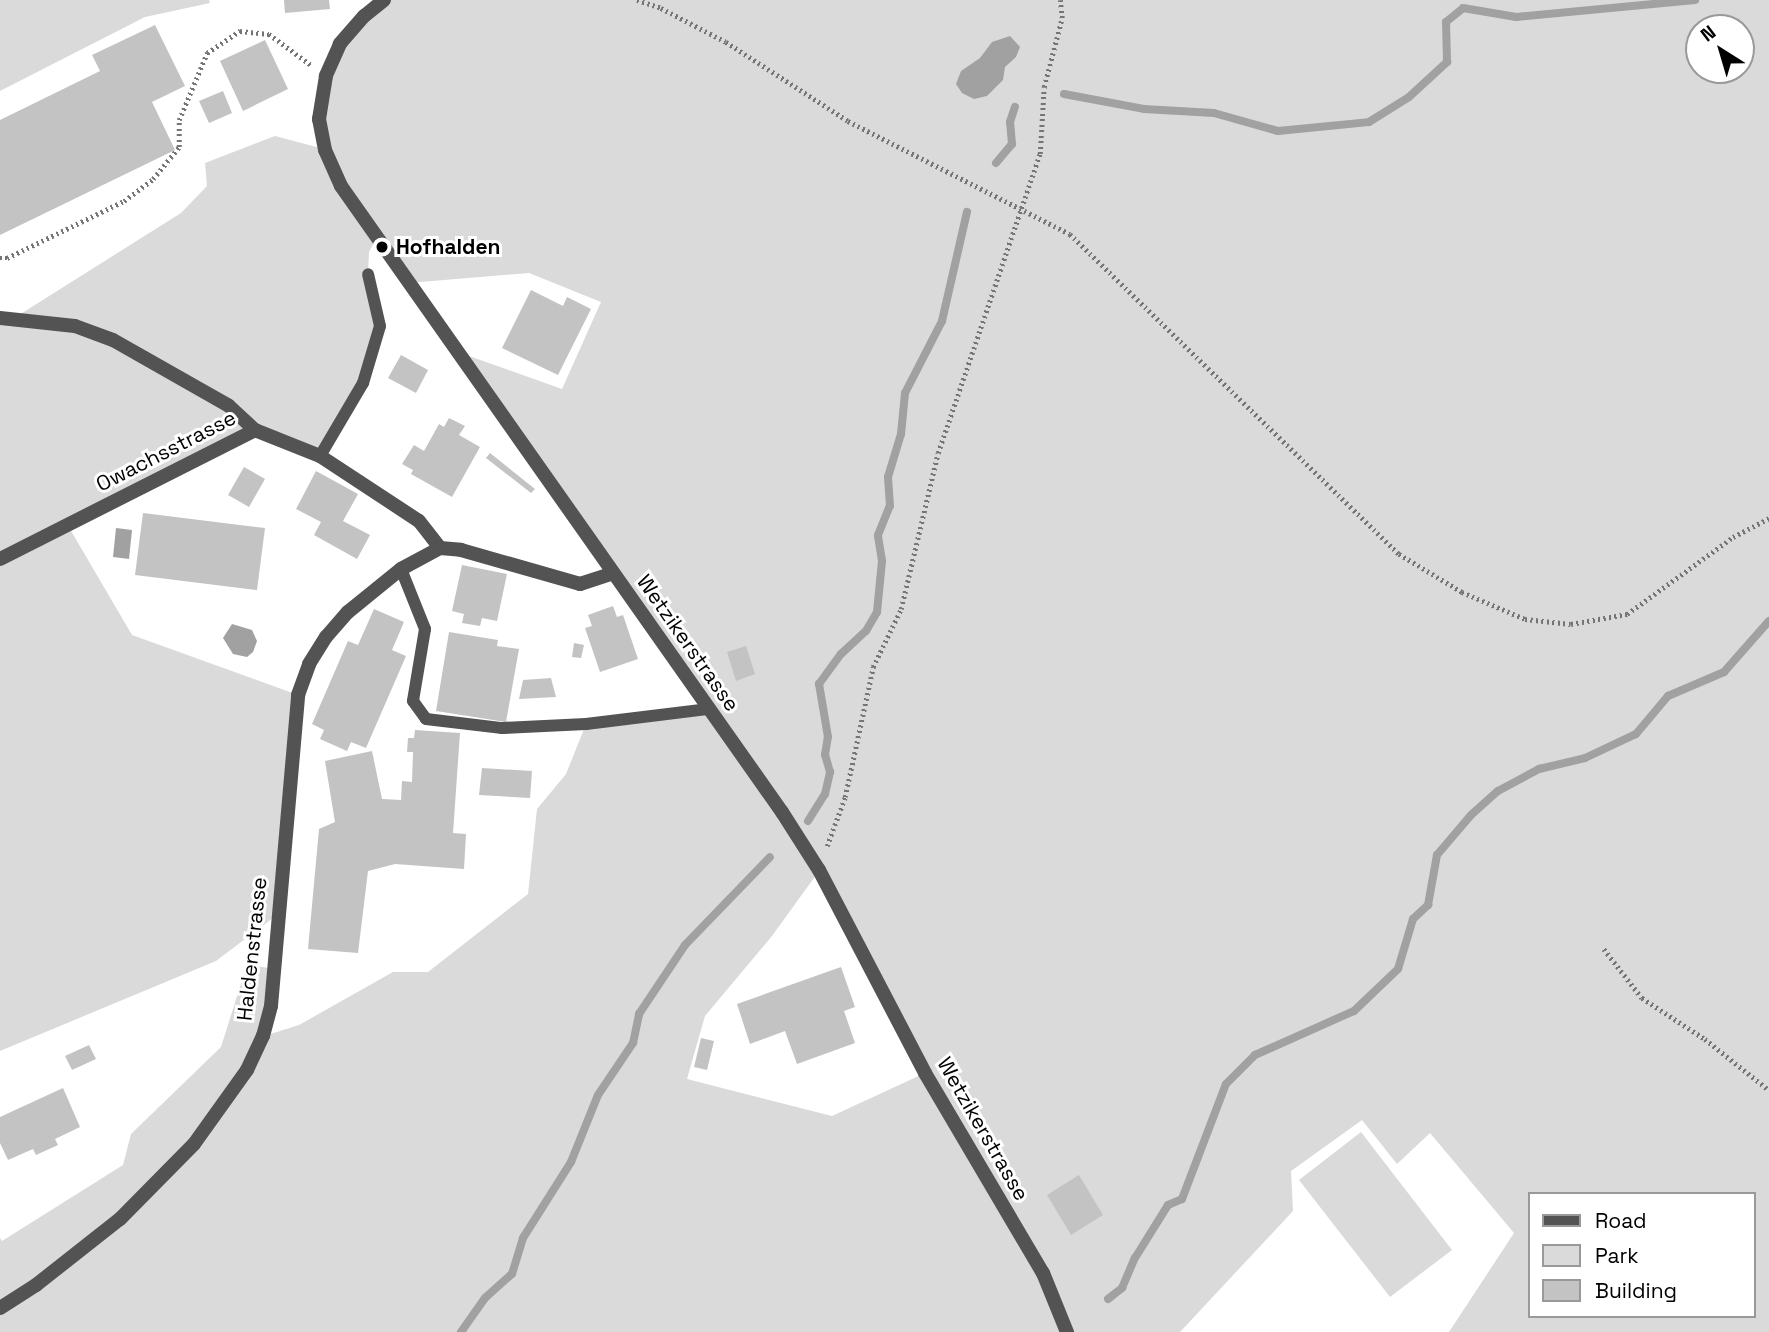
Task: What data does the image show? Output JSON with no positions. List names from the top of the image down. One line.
{"streets":{"street":["Owachsstrasse","Wetzikerstrasse","Haldenstrasse"]},"crossings":[["Owachsstrasse","Haldenstrasse"]],"places":["Hofhalden"],"legend":["Road","Park","Building"],"north":"top left"}
